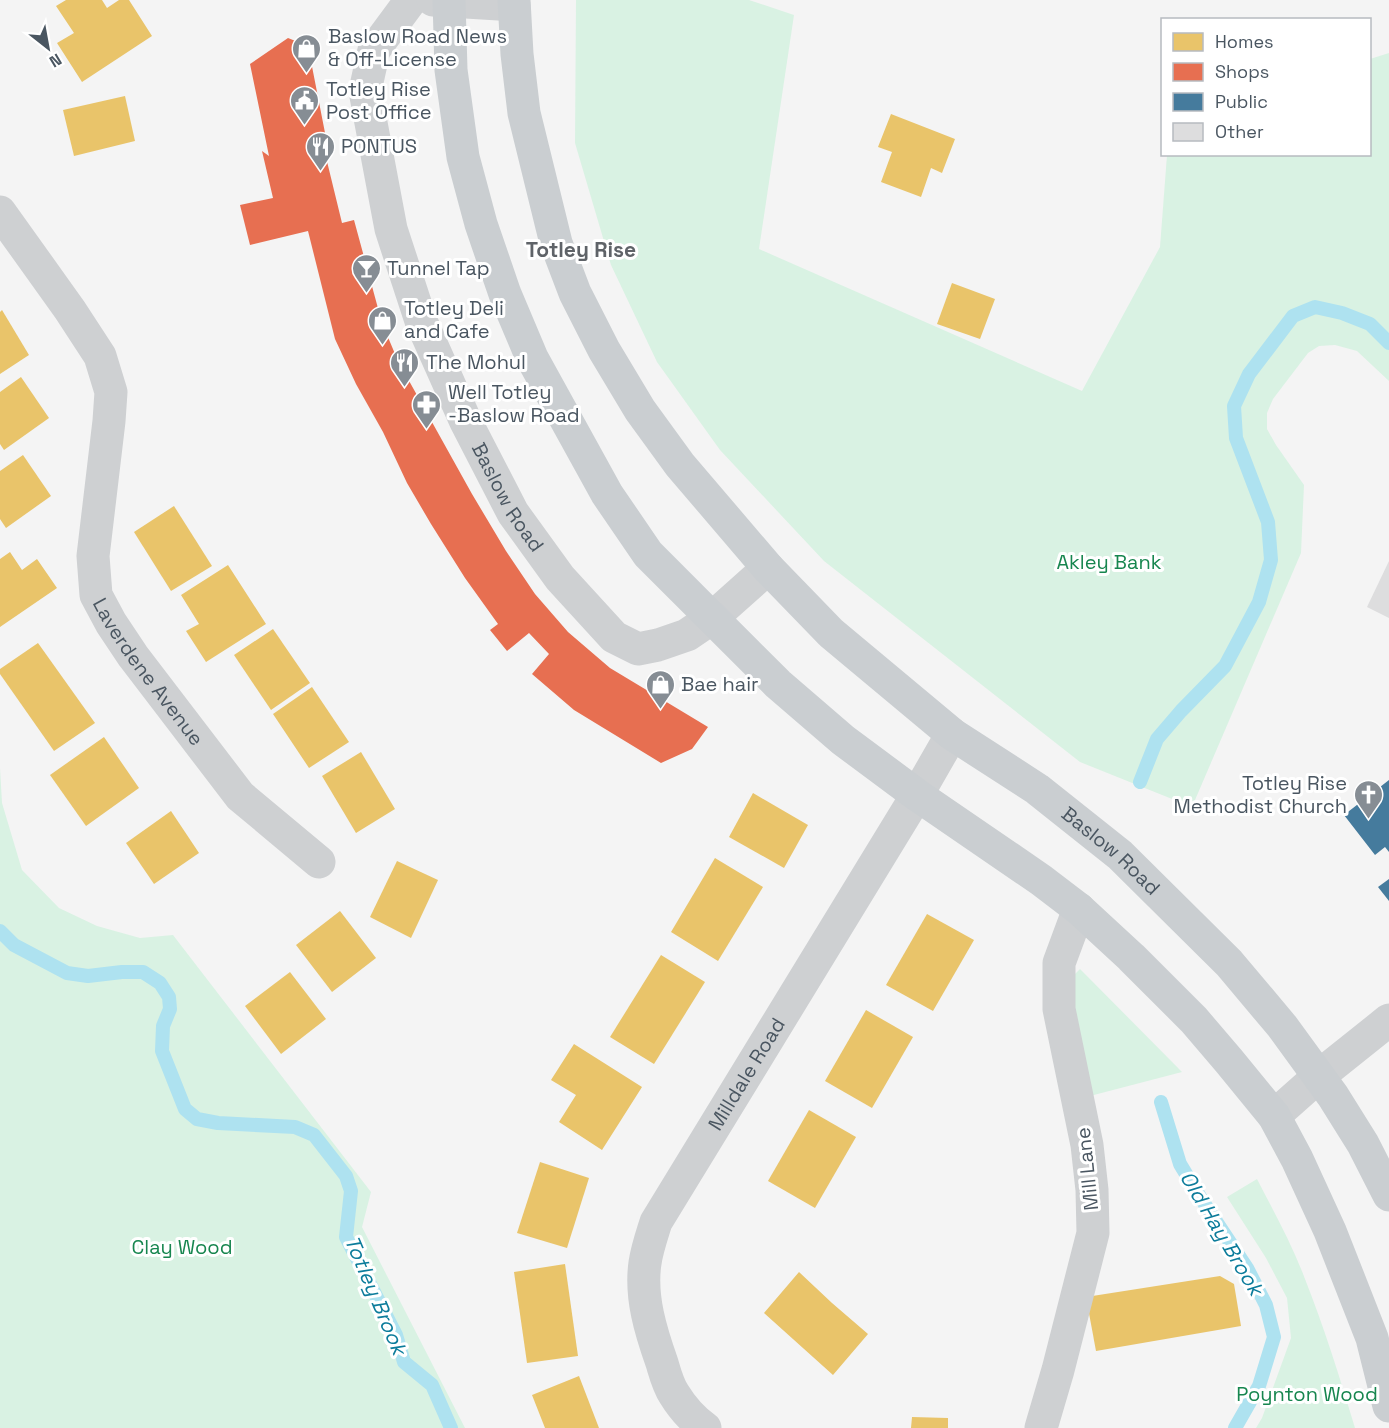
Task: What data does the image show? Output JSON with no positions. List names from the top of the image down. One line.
{"streets":{"main road":["Baslow Road"],"street":["Laverdene Avenue","Milldale Road","Mill Lane"]},"crossings":[["Baslow Road","Milldale Road"]],"districts":["Totley Rise"],"water":["Old Hay Brook","Totley Brook"],"parks":["Akley Bank","Clay Wood","Poynton Wood"],"places":{"shop":["Baslow Road News & Off-License","Totley Deli and Cafe","Bae hair"],"public building":["Totley Rise Post Office"],"restaurant":["PONTUS","The Mohul"],"bar":["Tunnel Tap"],"pharmacy":["Well Totley -Baslow Road"],"church":["Totley Rise Methodist Church"]},"legend":["Homes","Shops","Public","Other"],"north":"bottom right"}
